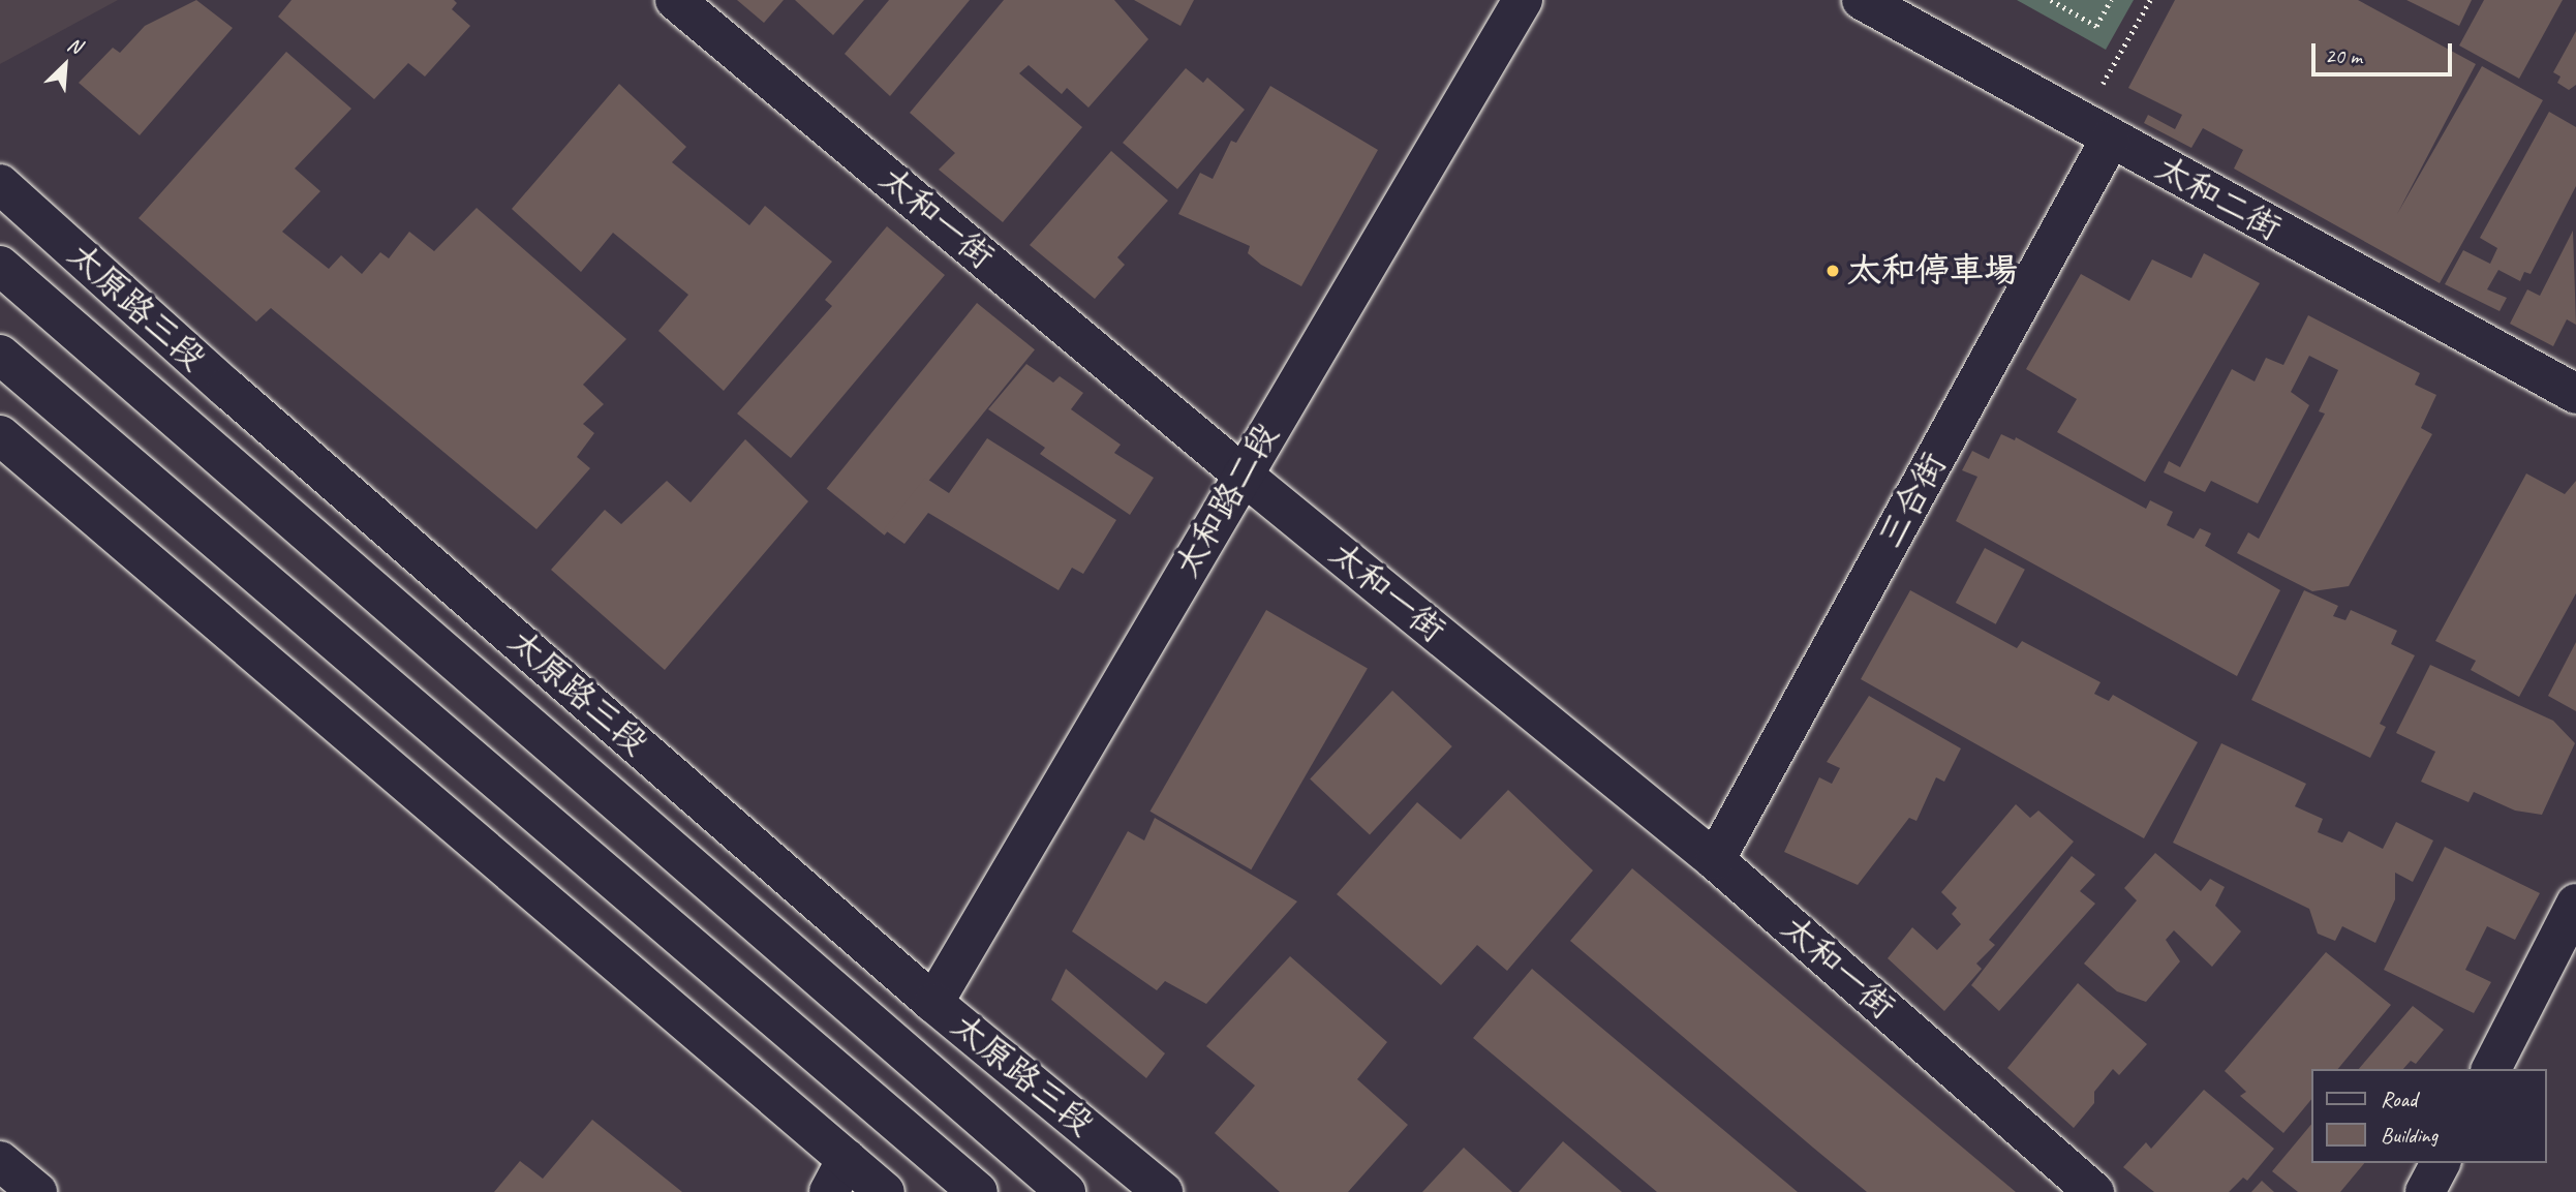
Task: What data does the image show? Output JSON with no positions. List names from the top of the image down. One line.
{"streets":{"main road":["太和二街","太和一街","太原路三段","太和路二段","三合街"]},"crossings":[["太和二街","三合街"],["太和一街","太和路二段"],["太和一街","三合街"],["太原路三段","太和路二段"]],"places":["太和停車場"],"legend":["Road","Building"],"scale_bar":"20 m","north":"top right"}
